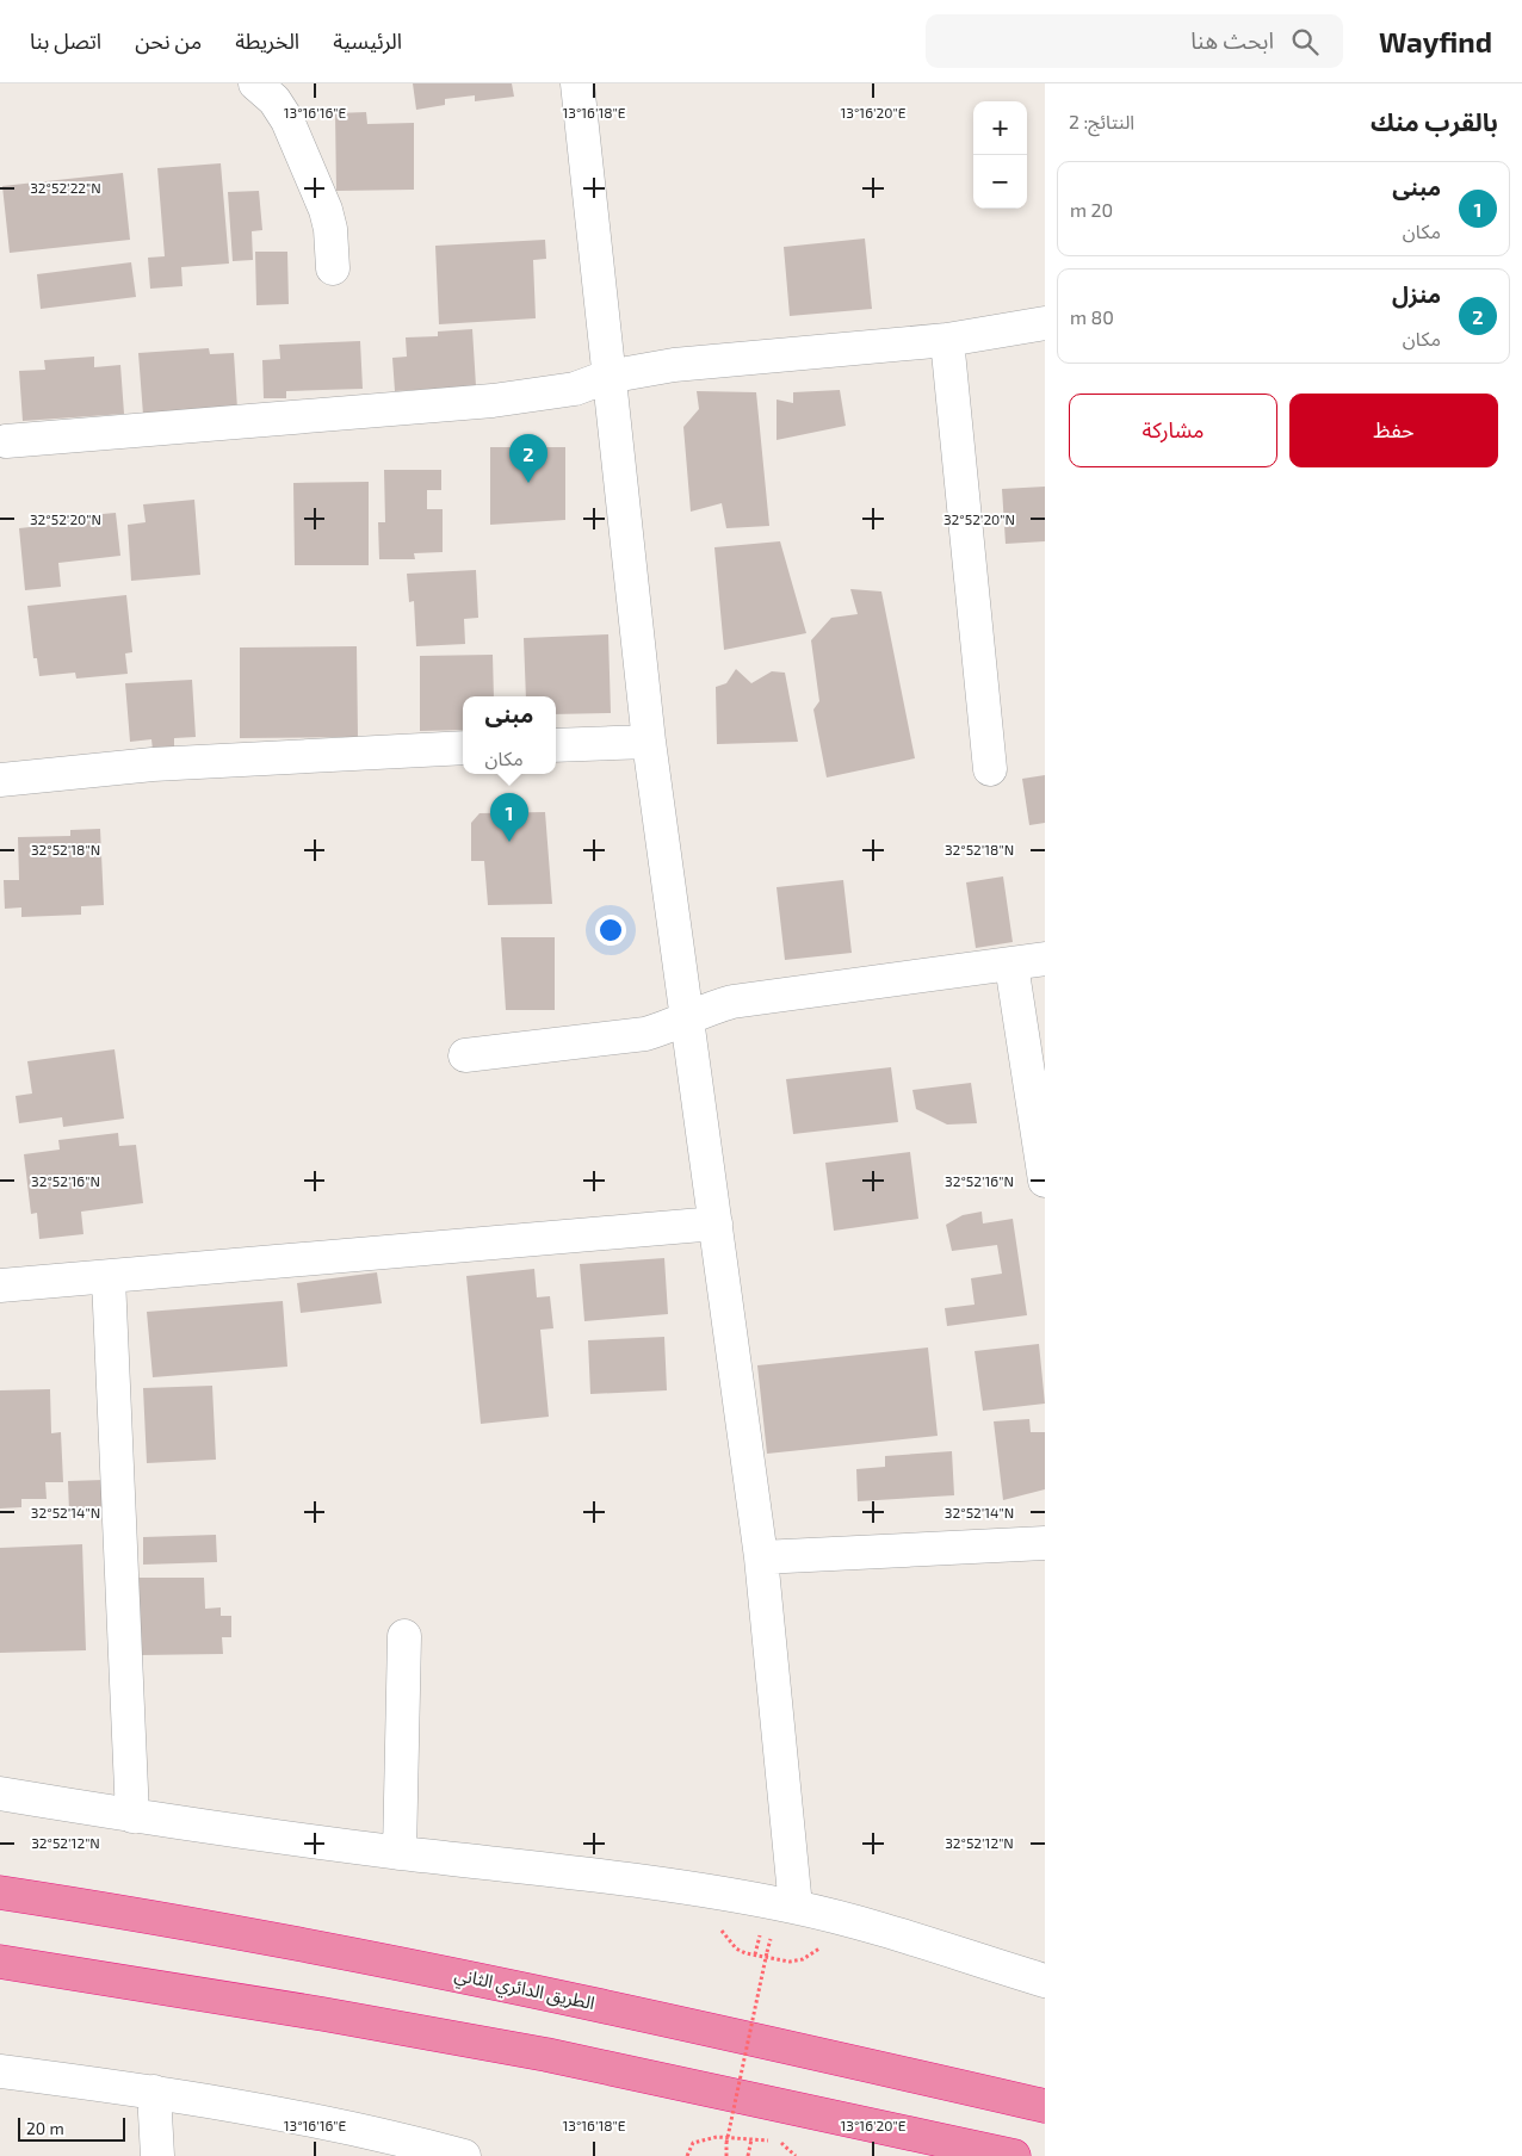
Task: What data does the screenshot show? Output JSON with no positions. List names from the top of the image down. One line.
{"streets":{"highway":["الطريق الدائري الثاني"]},"scale_bar":"20 m","page":{"header":"Wayfind","search":"ابحث هنا","nav":["الرئيسية","الخريطة","من نحن","اتصل بنا"],"heading":["بالقرب منك","النتائج: 2"],"map_buttons":["+","−"],"list":[{"mark":"1","name":"مبنى","note":"مكان","value":"20 m"},{"mark":"2","name":"منزل","note":"مكان","value":"80 m"}],"buttons":["حفظ","مشاركة"],"pins":["2","1"],"popup":["مبنى","مكان"],"scale":"20 m"},"coordinates":["13°16'16\"E","13°16'18\"E","13°16'20\"E","32°52'22\"N","32°52'20\"N","32°52'18\"N","32°52'16\"N","32°52'14\"N","32°52'12\"N"]}
